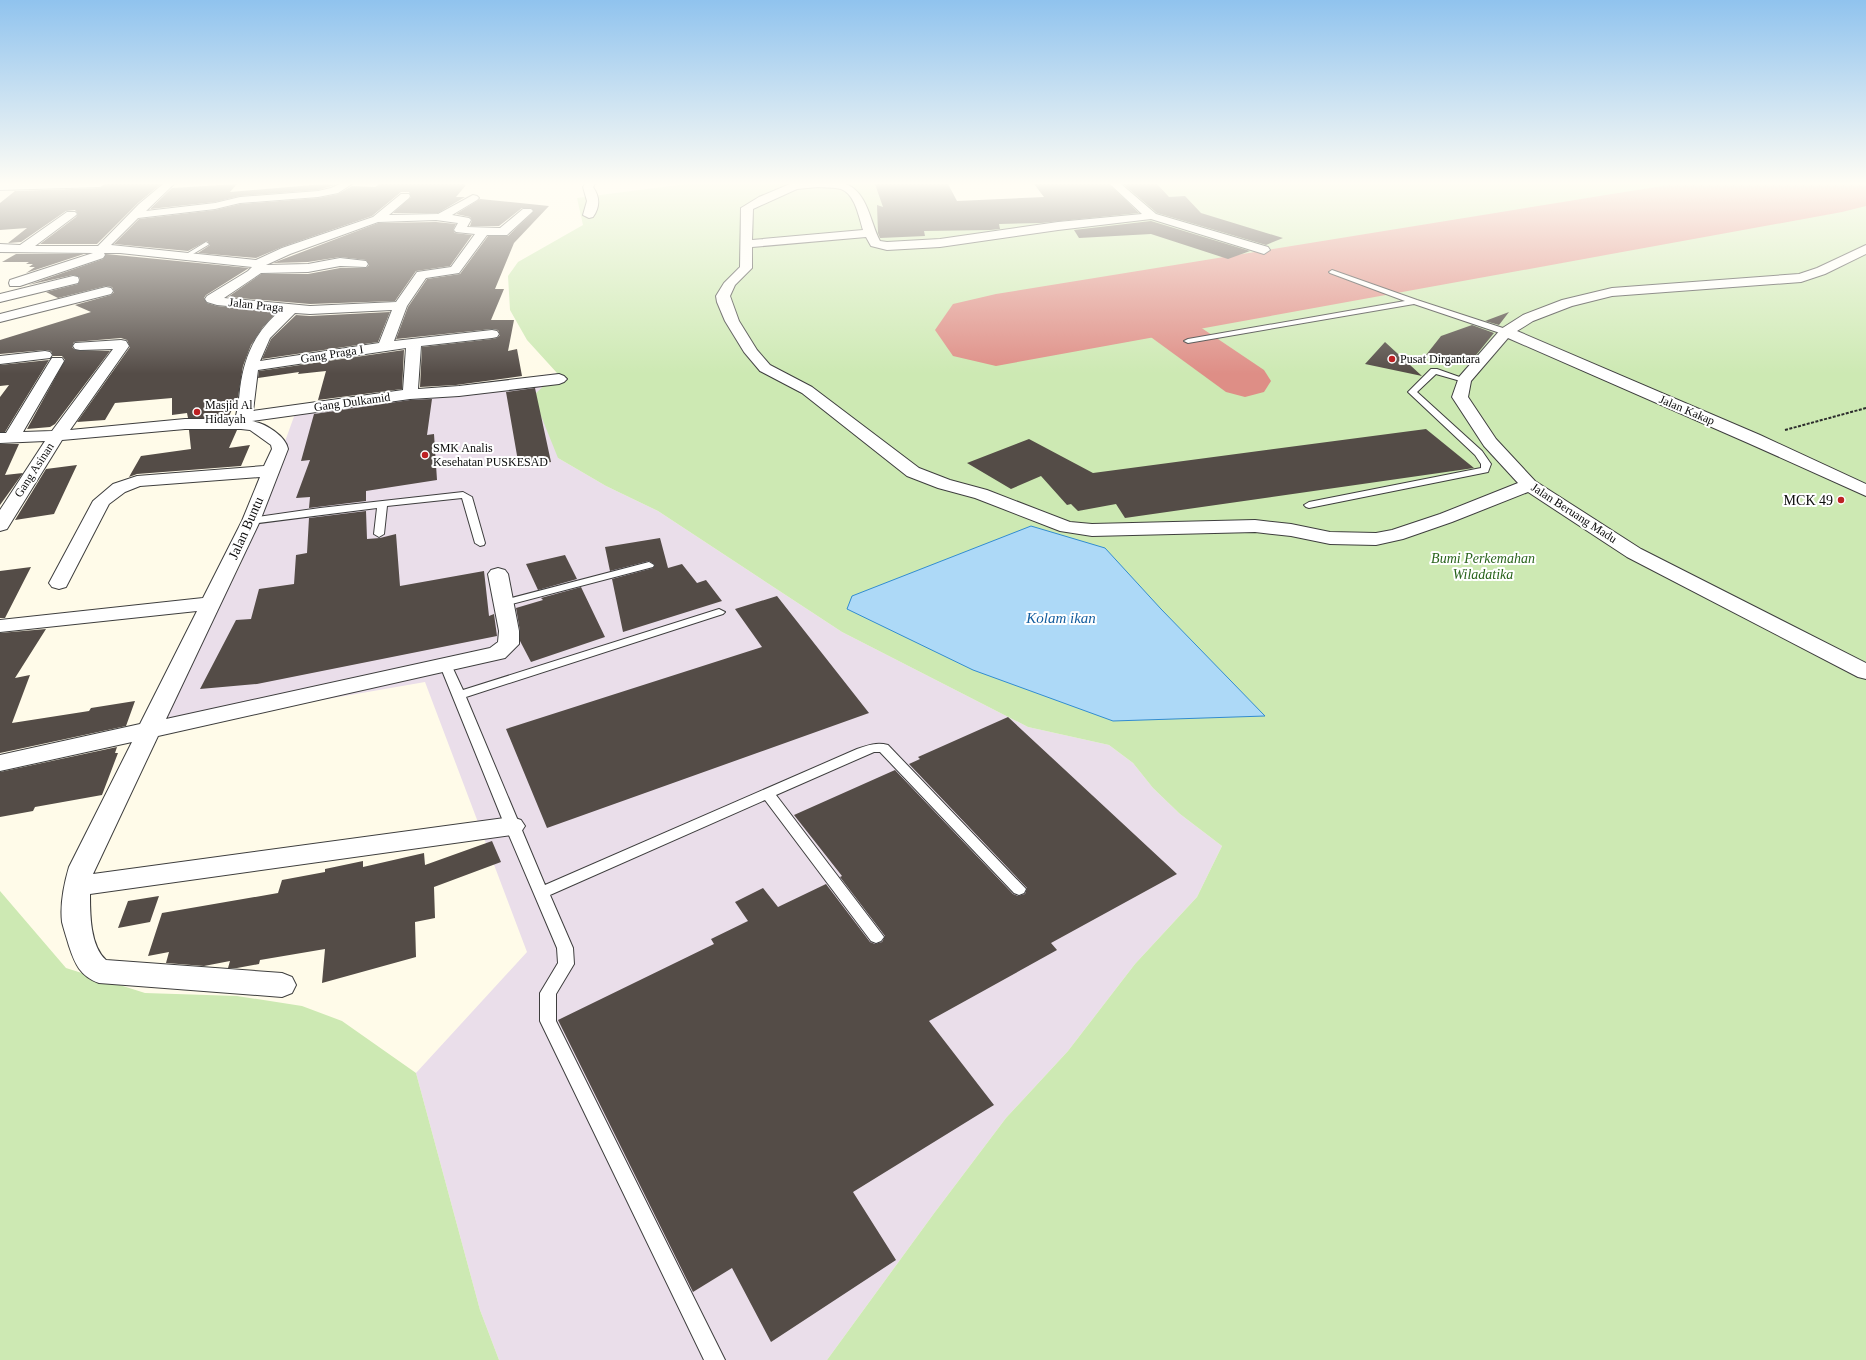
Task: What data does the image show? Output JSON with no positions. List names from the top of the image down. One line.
{"streets":{"street":["Jalan Praga","Gang Praga I","Gang Dulkamid","Jalan Kakap","Gang Asinan","Jalan Beruang Madu","Jalan Buntu"]},"crossings":[["Jalan Praga","Gang Praga I"],["Jalan Praga","Gang Dulkamid"],["Jalan Praga","Jalan Buntu"],["Gang Praga I","Gang Dulkamid"],["Gang Dulkamid","Jalan Buntu"],["Gang Asinan","Jalan Buntu"]],"water":["Kolam ikan"],"parks":["Bumi Perkemahan Wiladatika"],"places":["Pusat Dirgantara","Masjid Al Hidayah","SMK Analis Kesehatan PUSKESAD","MCK 49"]}
